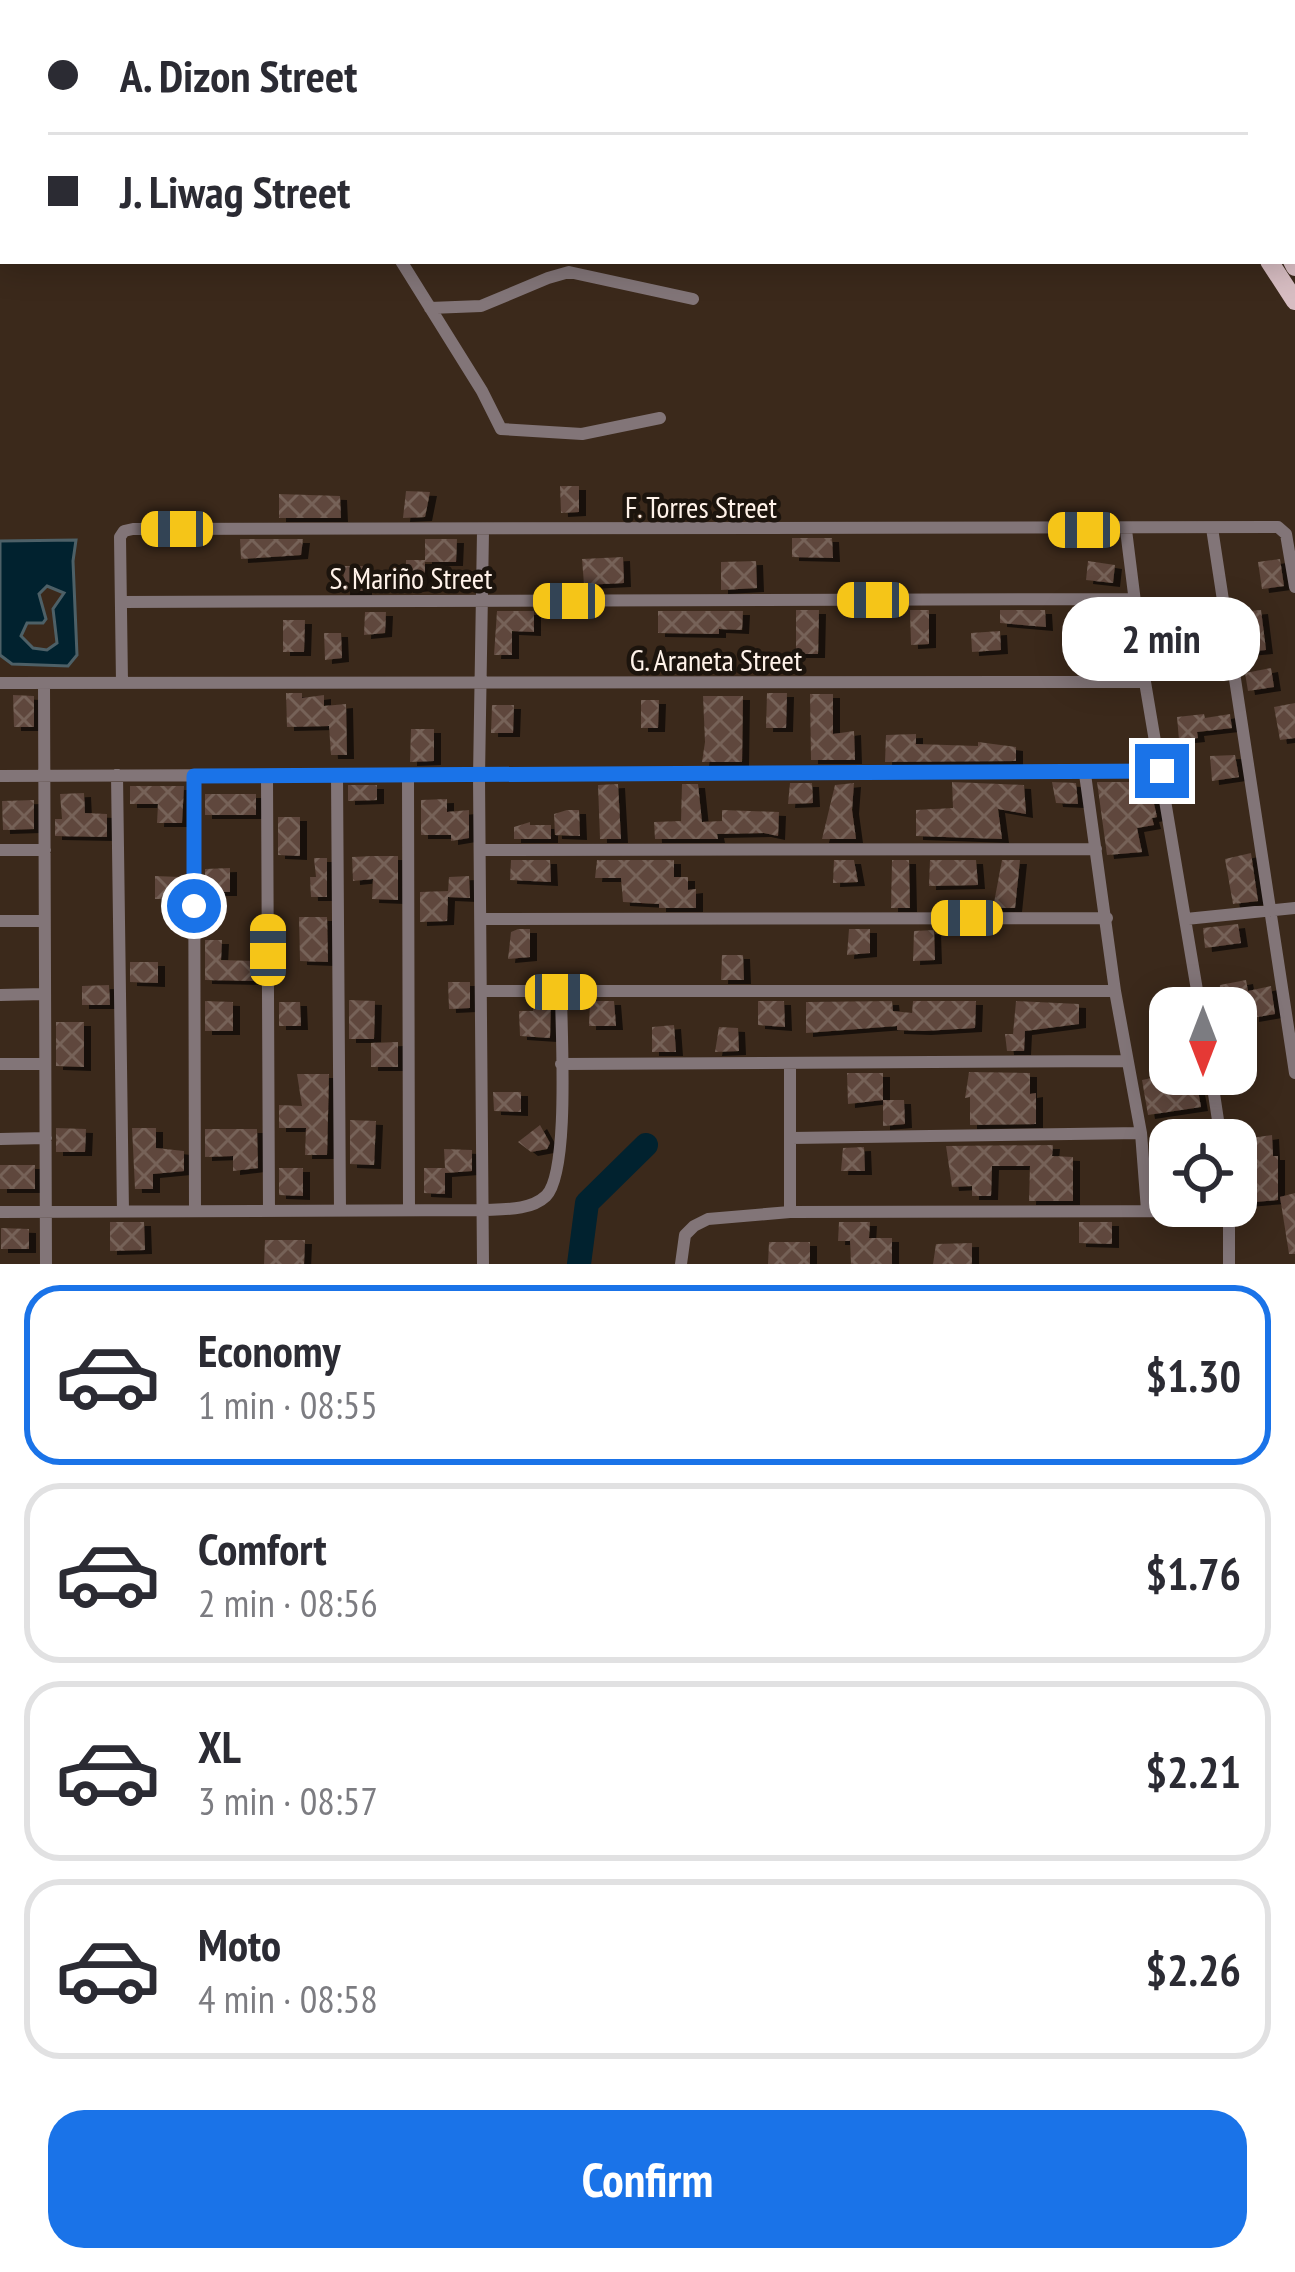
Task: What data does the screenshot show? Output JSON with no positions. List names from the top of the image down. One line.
{"streets":{"street":["F. Torres Street","S. Mariño Street","G. Araneta Street"]},"crossings":[["F. Torres Street","S. Mariño Street"]],"north":"bottom","page":{"banner":["A. Dizon Street","J. Liwag Street"],"bubble":"2 min","list":[{"name":"Economy","note":"1 min · 08:55","value":"$1.30"},{"name":"Comfort","note":"2 min · 08:56","value":"$1.76"},{"name":"XL","note":"3 min · 08:57","value":"$2.21"},{"name":"Moto","note":"4 min · 08:58","value":"$2.26"}],"buttons":"Confirm"}}
